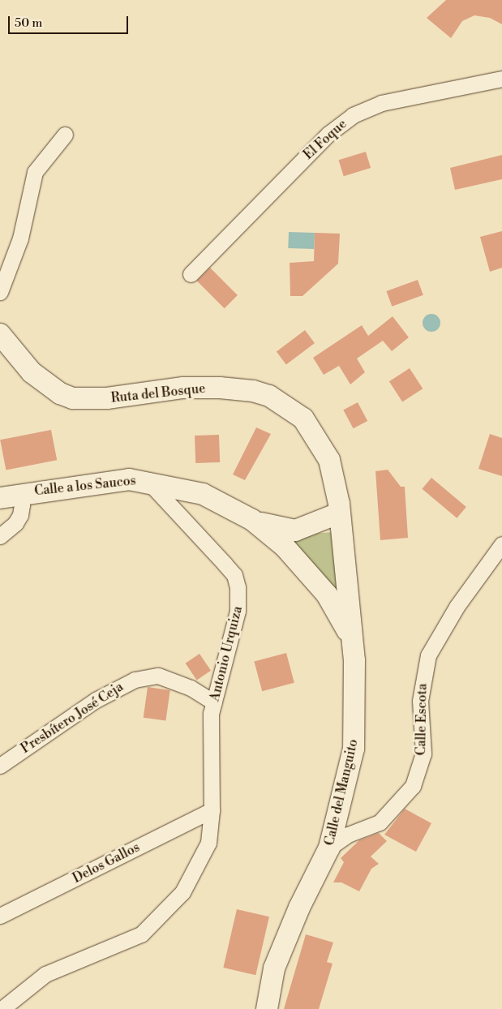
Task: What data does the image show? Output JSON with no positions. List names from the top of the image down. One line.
{"streets":{"main road":["Ruta del Bosque","Calle a los Saucos","Calle del Manguito"],"street":["El Foque","Antonio Urquiza","Presbítero José Ceja","Calle Escota","Delos Gallos"]},"crossings":[["Ruta del Bosque","Calle a los Saucos"],["Ruta del Bosque","Calle del Manguito"],["Calle a los Saucos","Antonio Urquiza"],["Calle a los Saucos","Calle del Manguito"],["Antonio Urquiza","Presbítero José Ceja"],["Antonio Urquiza","Delos Gallos"],["Calle Escota","Calle del Manguito"]],"scale_bar":"50 m"}
